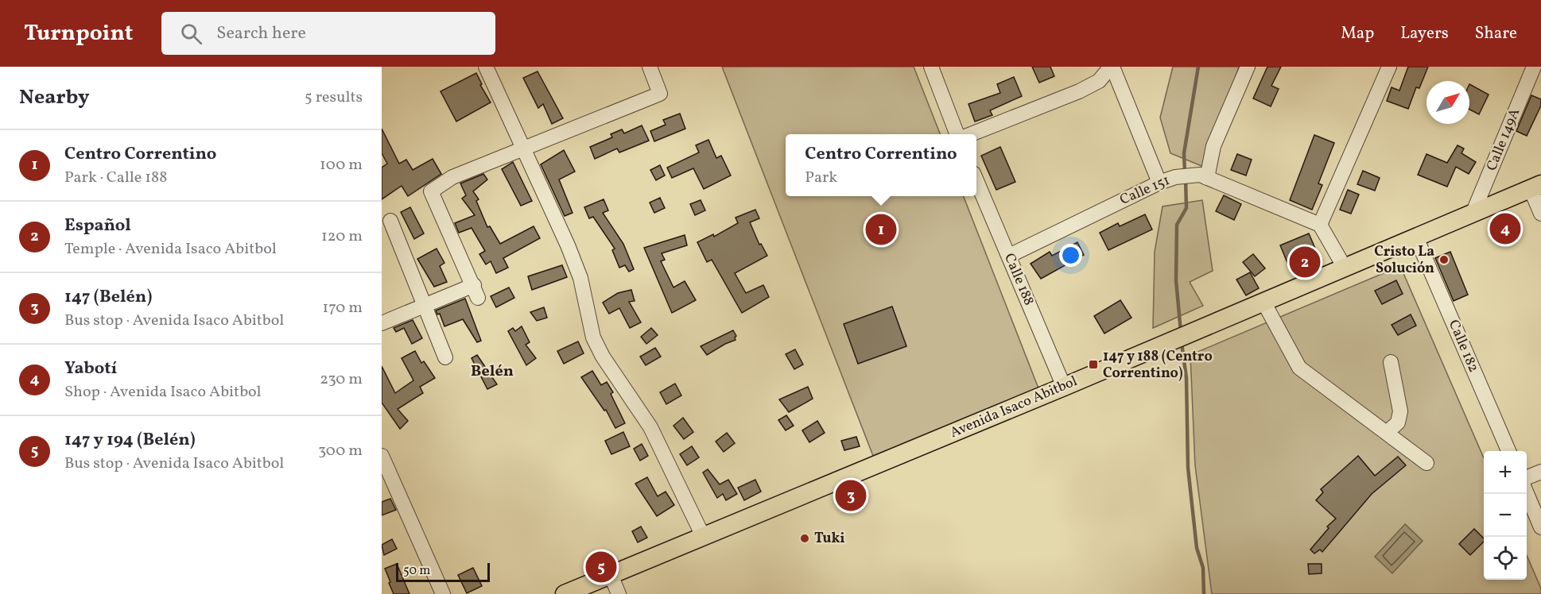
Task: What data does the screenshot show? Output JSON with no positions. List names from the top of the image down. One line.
{"streets":{"main road":["Avenida Isaco Abitbol"],"street":["Calle 149A","Calle 151","Calle 188","Calle 182"]},"crossings":[["Calle 149A","Avenida Isaco Abitbol"],["Calle 151","Calle 188"],["Calle 188","Avenida Isaco Abitbol"],["Calle 182","Avenida Isaco Abitbol"]],"districts":["Belén"],"places":{"other":["Cristo La Solución","Tuki"],"transit":["147 y 188 (Centro Correntino)"]},"scale_bar":"50 m","north":"top right","page":{"header":"Turnpoint","search":"Search here","nav":["Map","Layers","Share"],"heading":["Nearby","5 results"],"list":[{"mark":"1","name":"Centro Correntino","note":"Park · Calle 188","value":"100 m"},{"mark":"2","name":"Español","note":"Temple · Avenida Isaco Abitbol","value":"120 m"},{"mark":"3","name":"147 (Belén)","note":"Bus stop · Avenida Isaco Abitbol","value":"170 m"},{"mark":"4","name":"Yabotí","note":"Shop · Avenida Isaco Abitbol","value":"230 m"},{"mark":"5","name":"147 y 194 (Belén)","note":"Bus stop · Avenida Isaco Abitbol","value":"300 m"}],"popup":["Centro Correntino","Park"],"pins":["4","1","2","3","5"],"map_buttons":["+","−"],"scale":"50 m"}}
